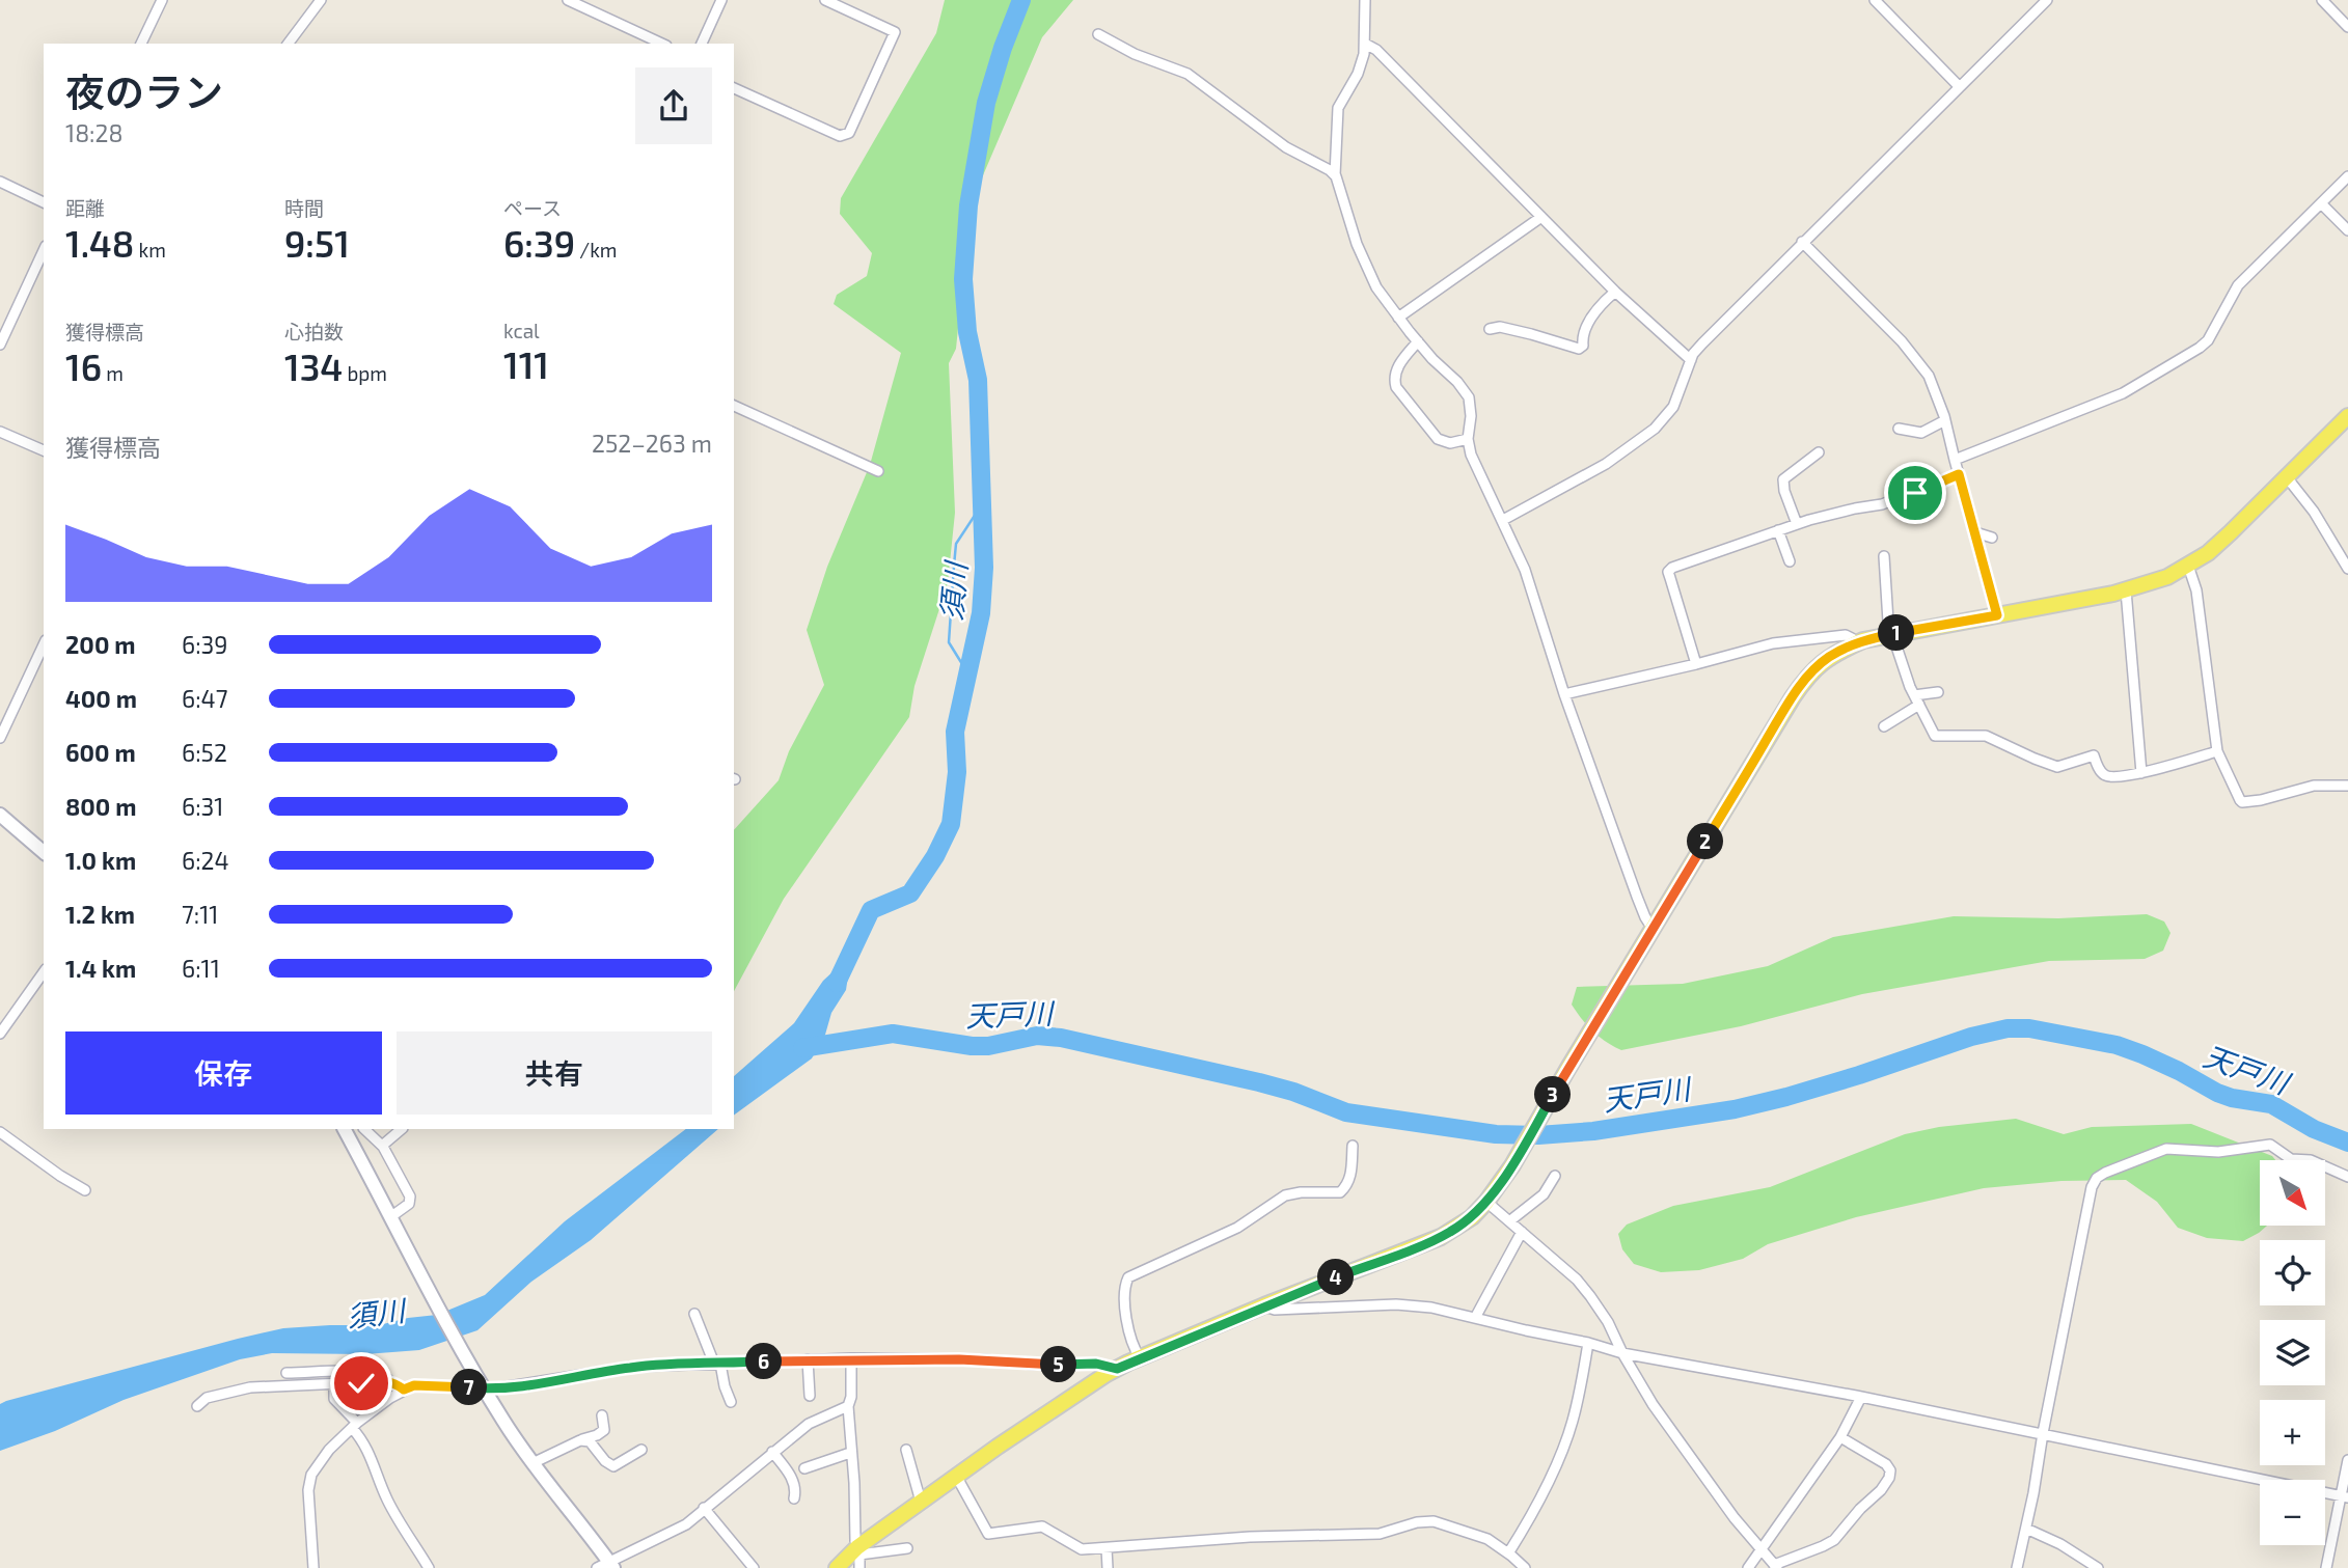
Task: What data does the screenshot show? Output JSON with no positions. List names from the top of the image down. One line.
{"water":["須川","天戸川"],"north":"bottom right","page":{"heading":["夜のラン","18:28"],"stats":[["距離","1.48 km"],["時間","9:51"],["ペース","6:39 /km"],["獲得標高","16 m"],["心拍数","134 bpm"],["kcal","111"]],"chart":["獲得標高","252–263 m"],"pins":["1","2","3","4","6","5","7"],"list":[{"name":"200 m","note":"6:39"},{"name":"400 m","note":"6:47"},{"name":"600 m","note":"6:52"},{"name":"800 m","note":"6:31"},{"name":"1.0 km","note":"6:24"},{"name":"1.2 km","note":"7:11"},{"name":"1.4 km","note":"6:11"}],"buttons":["保存","共有"],"map_buttons":["+","−"]}}
